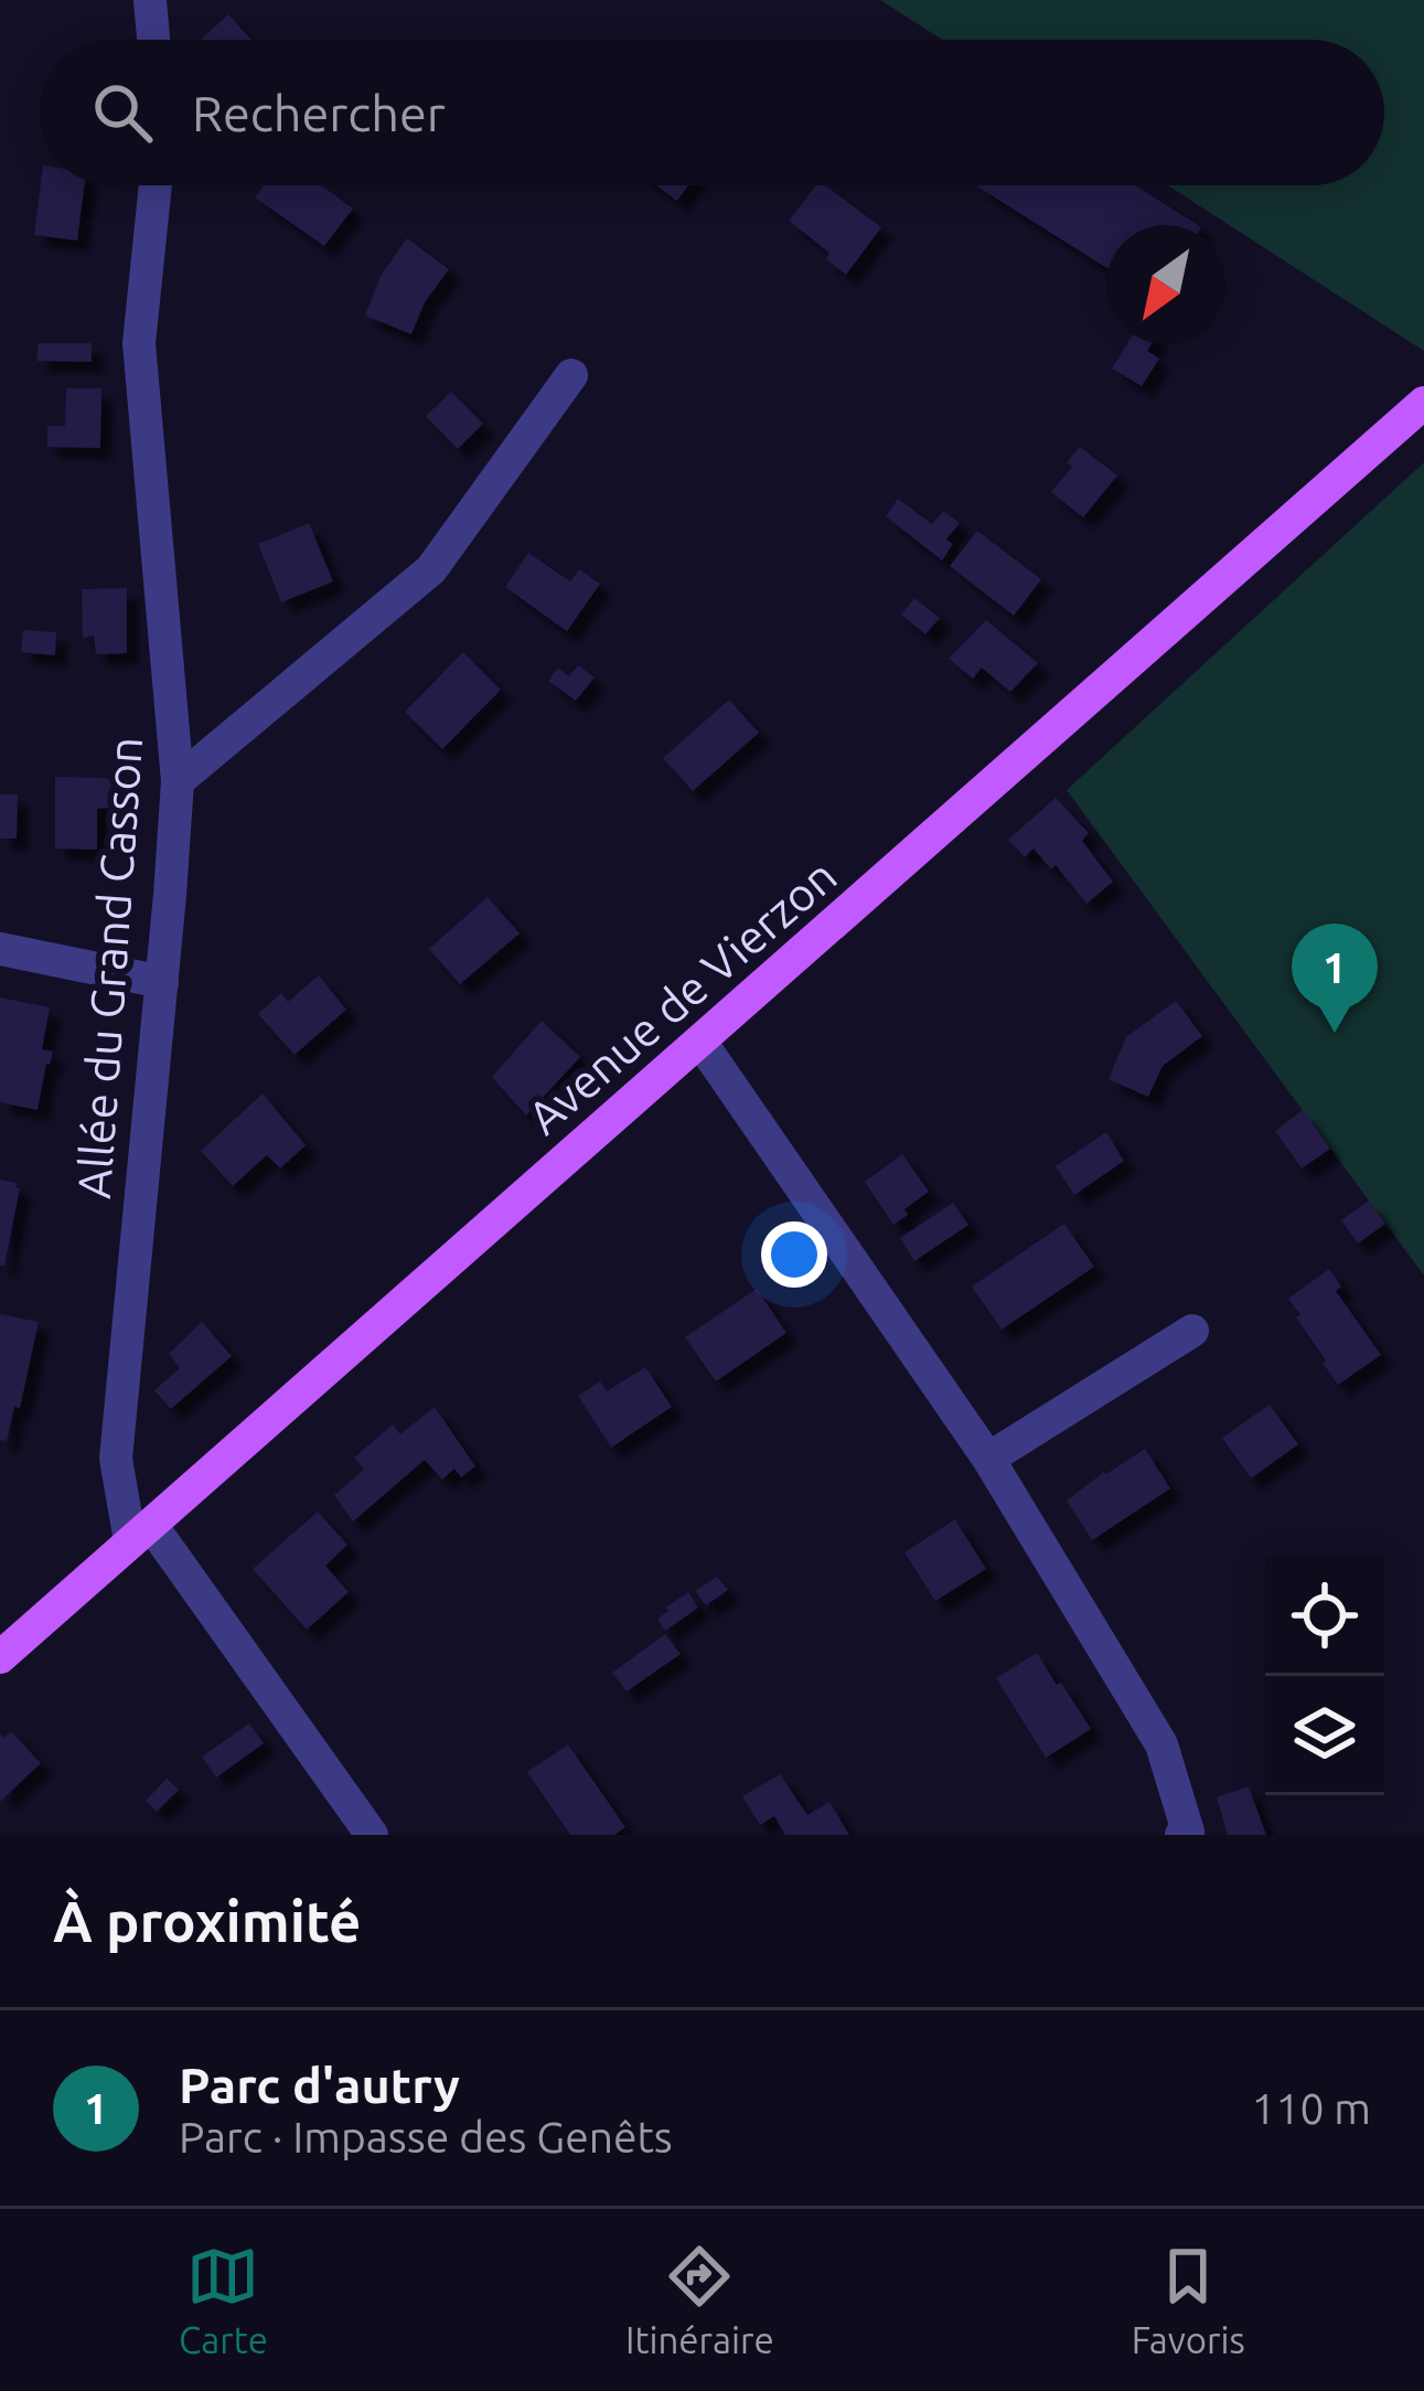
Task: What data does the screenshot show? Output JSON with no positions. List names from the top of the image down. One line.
{"streets":{"main road":["Avenue de Vierzon"],"street":["Allée du Grand Casson"]},"crossings":[["Allée du Grand Casson","Avenue de Vierzon"]],"north":"bottom left","page":{"search":"Rechercher","pins":"1","heading":"À proximité","list":[{"mark":"1","name":"Parc d'autry","note":"Parc · Impasse des Genêts","value":"110 m"}],"nav":["Carte","Itinéraire","Favoris"]}}
